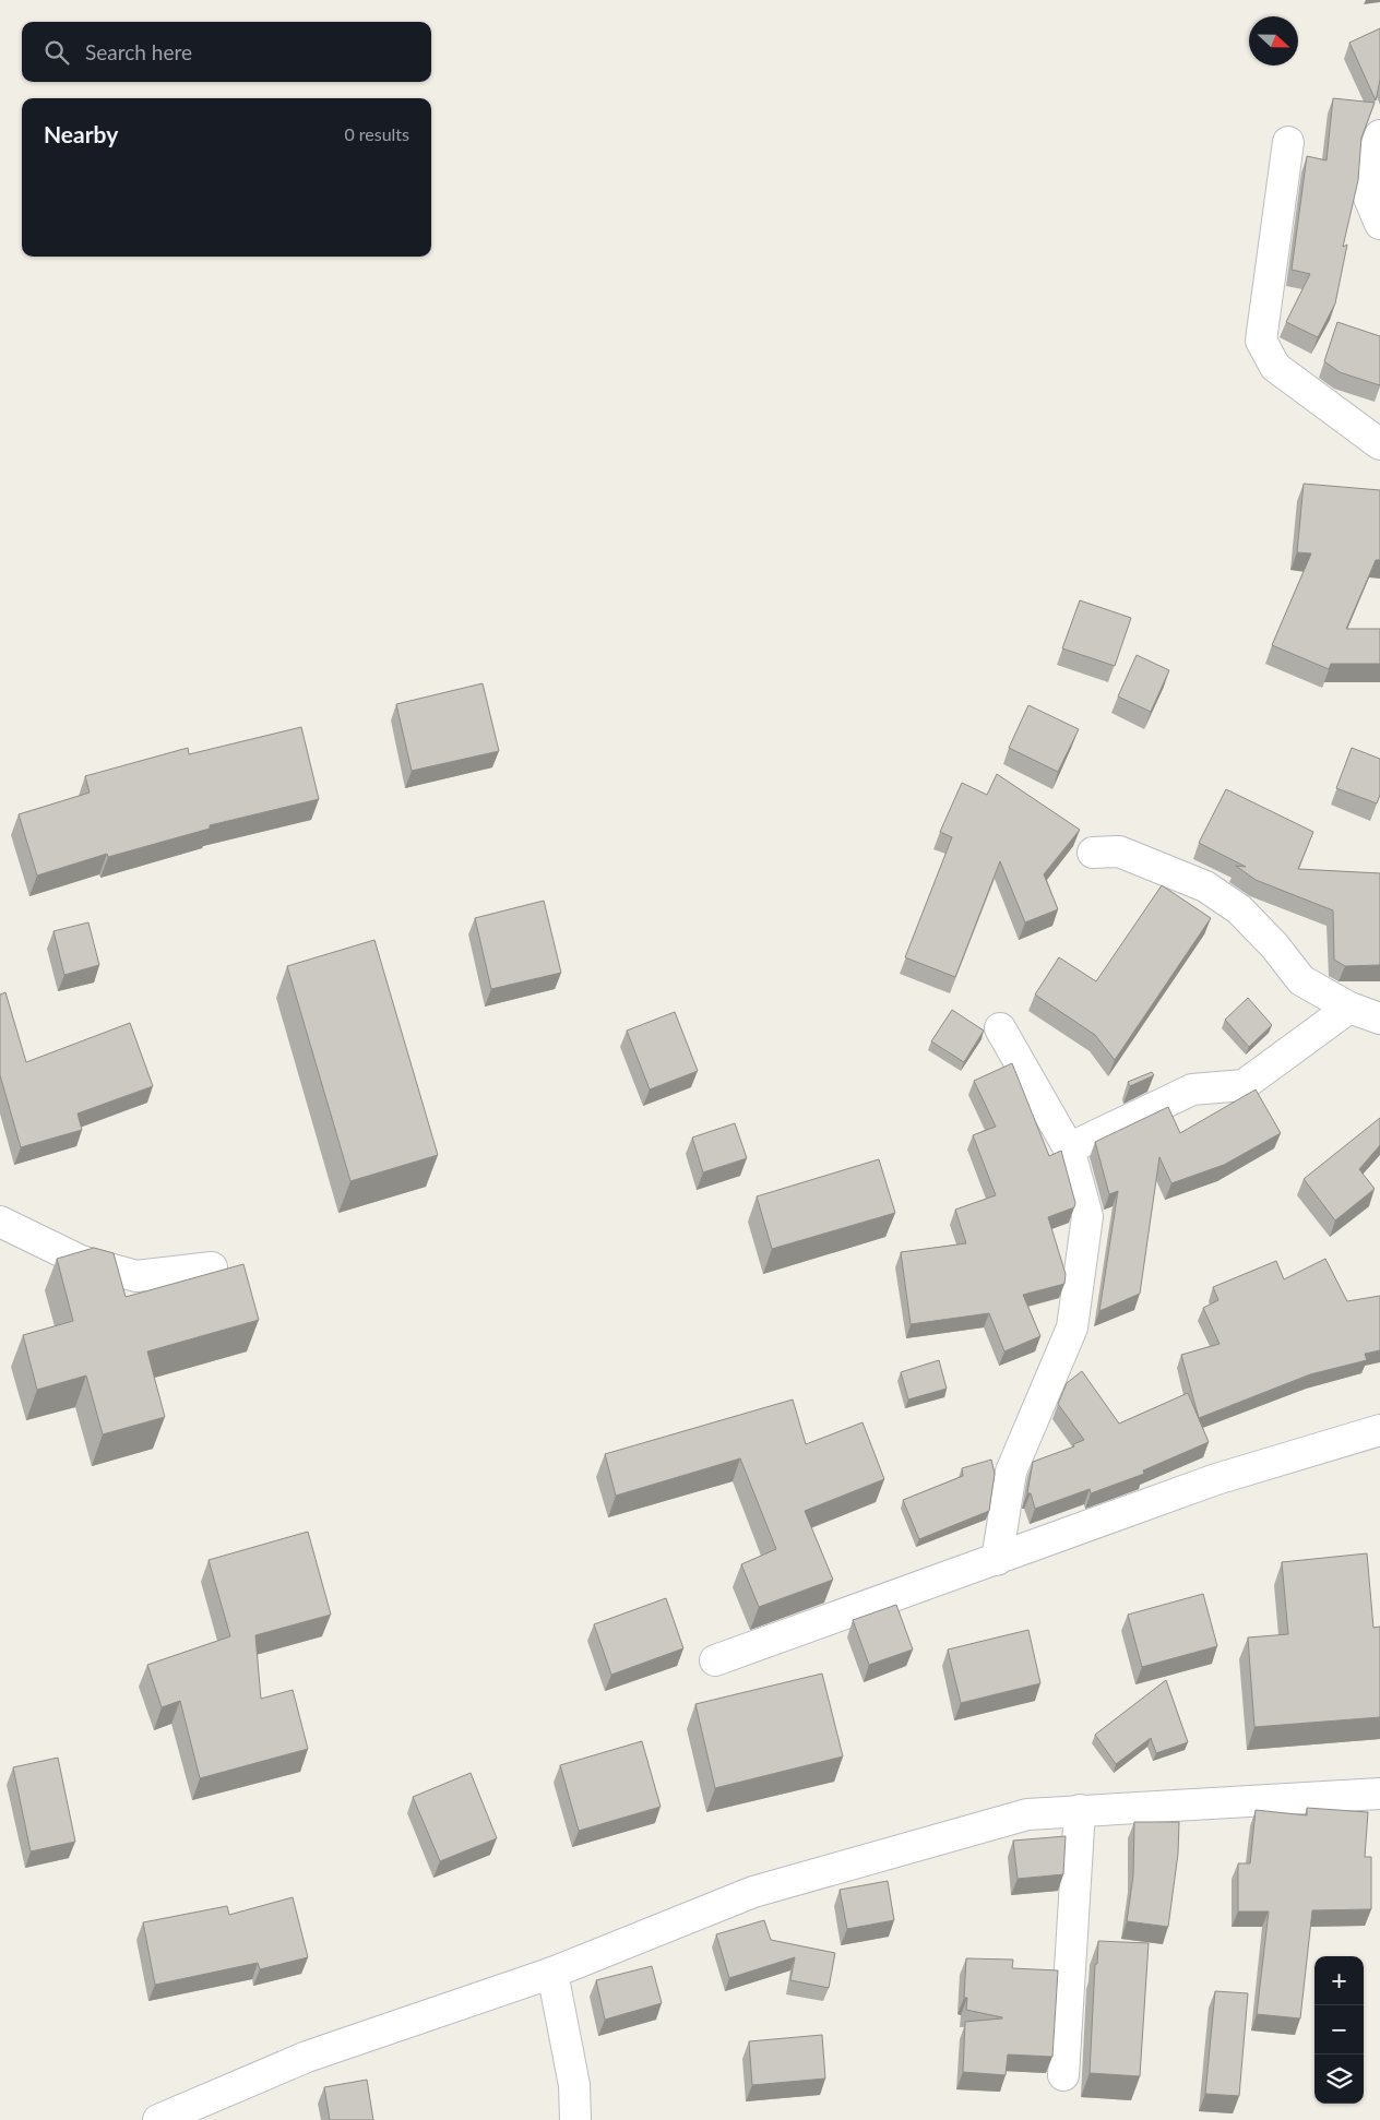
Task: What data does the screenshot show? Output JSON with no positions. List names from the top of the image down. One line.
{"north":"right","page":{"search":"Search here","heading":["Nearby","0 results"],"map_buttons":["+","−"]}}
